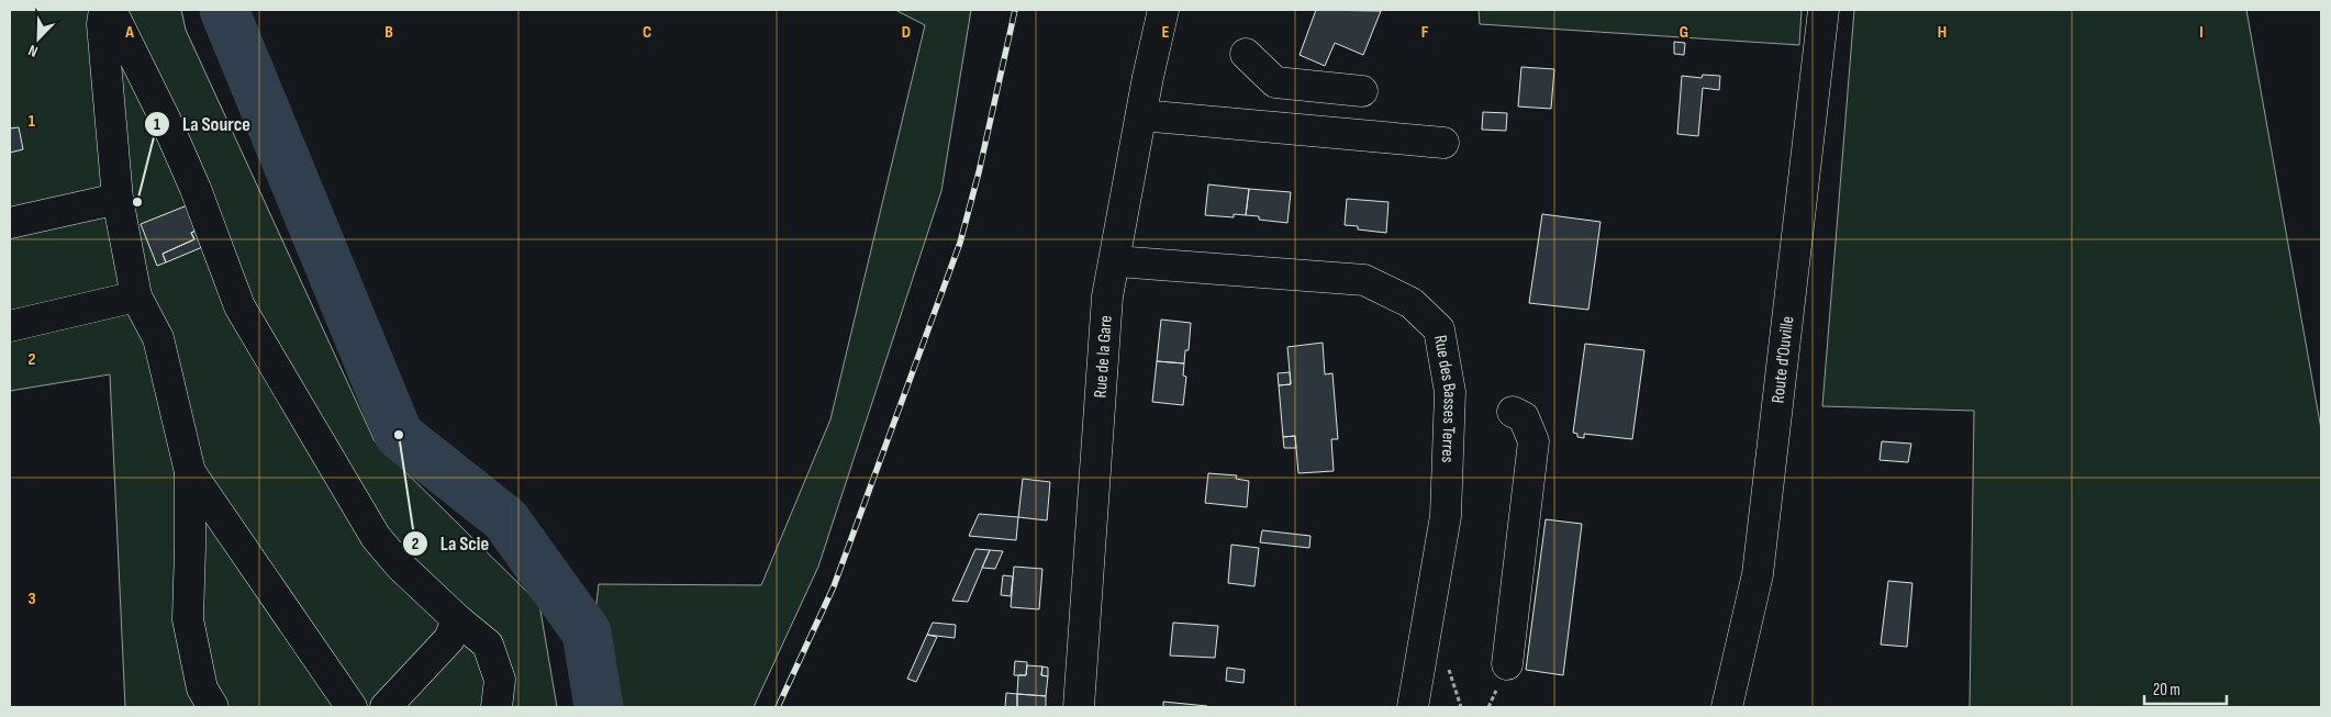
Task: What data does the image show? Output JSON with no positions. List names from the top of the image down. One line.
{"streets":{"street":["Rue de la Gare","Route d'Ouville","Rue des Basses Terres"]},"crossings":[["Rue de la Gare","Rue des Basses Terres"]],"places":["La Source","La Scie"],"scale_bar":"20 m","north":"bottom left","grid":{"columns":["A","B","C","D","E","F","G","H","I"],"rows":["1","2","3"]}}
